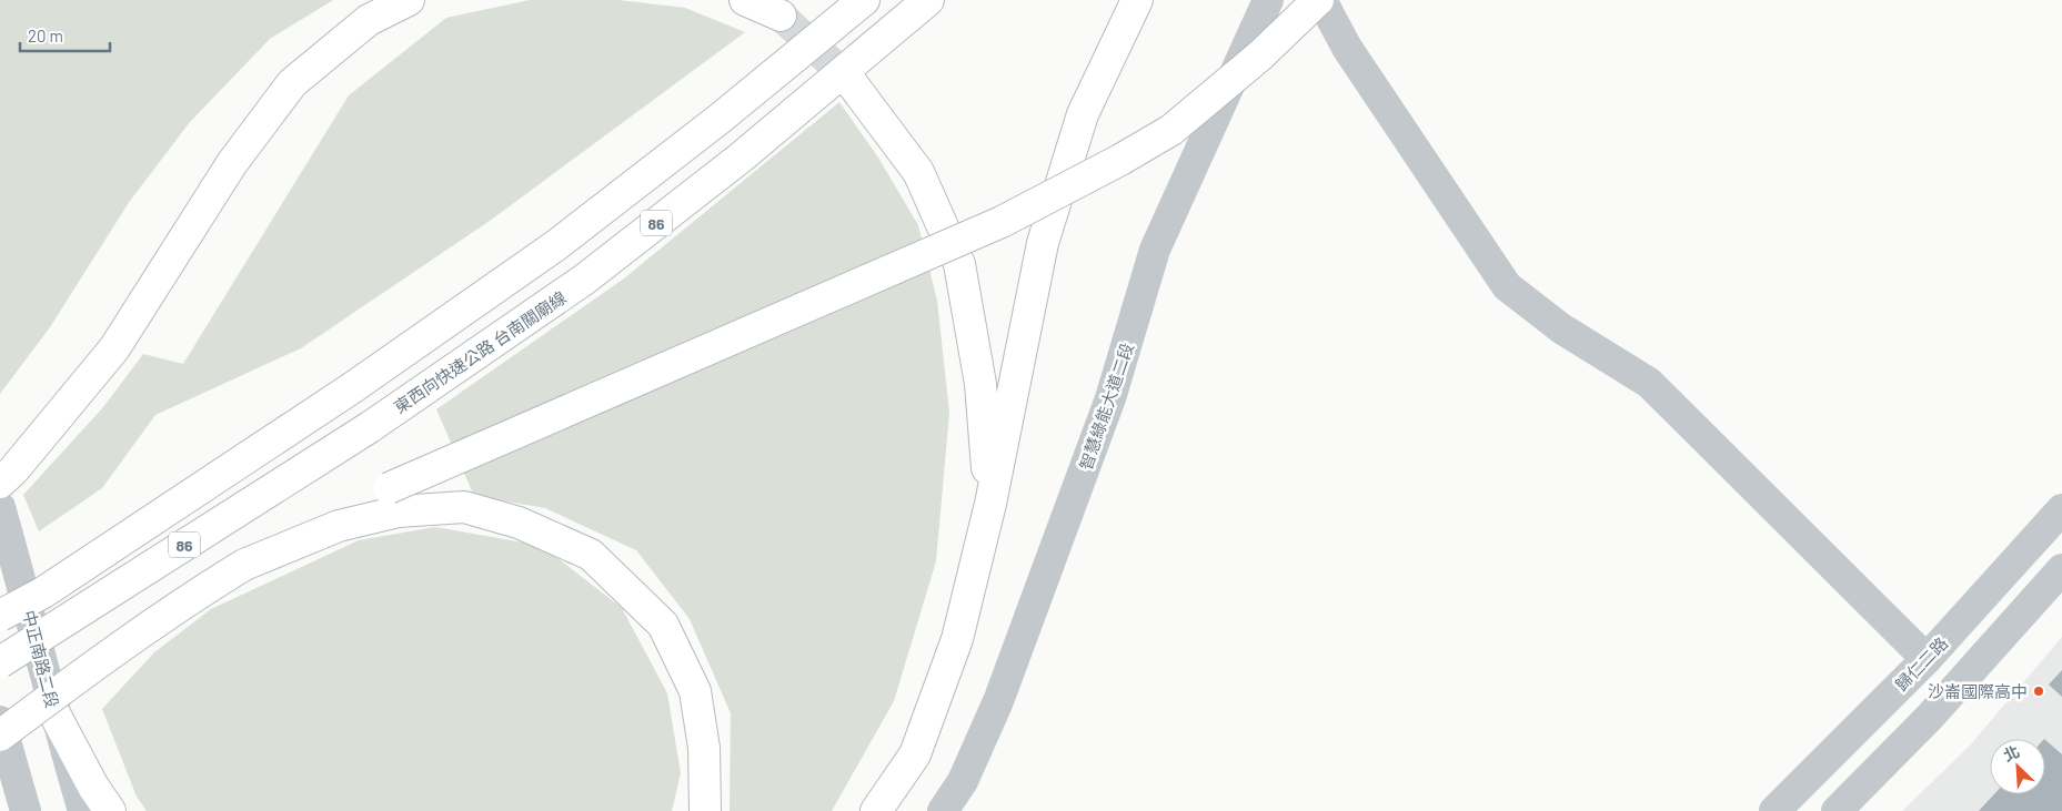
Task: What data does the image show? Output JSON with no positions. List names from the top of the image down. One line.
{"streets":{"highway":["86","東西向快速公路 台南關廟線"],"street":["智慧綠能大道二段","中正南路二段","歸仁二路"]},"places":["沙崙國際高中"],"scale_bar":"20 m","north":"top left"}
